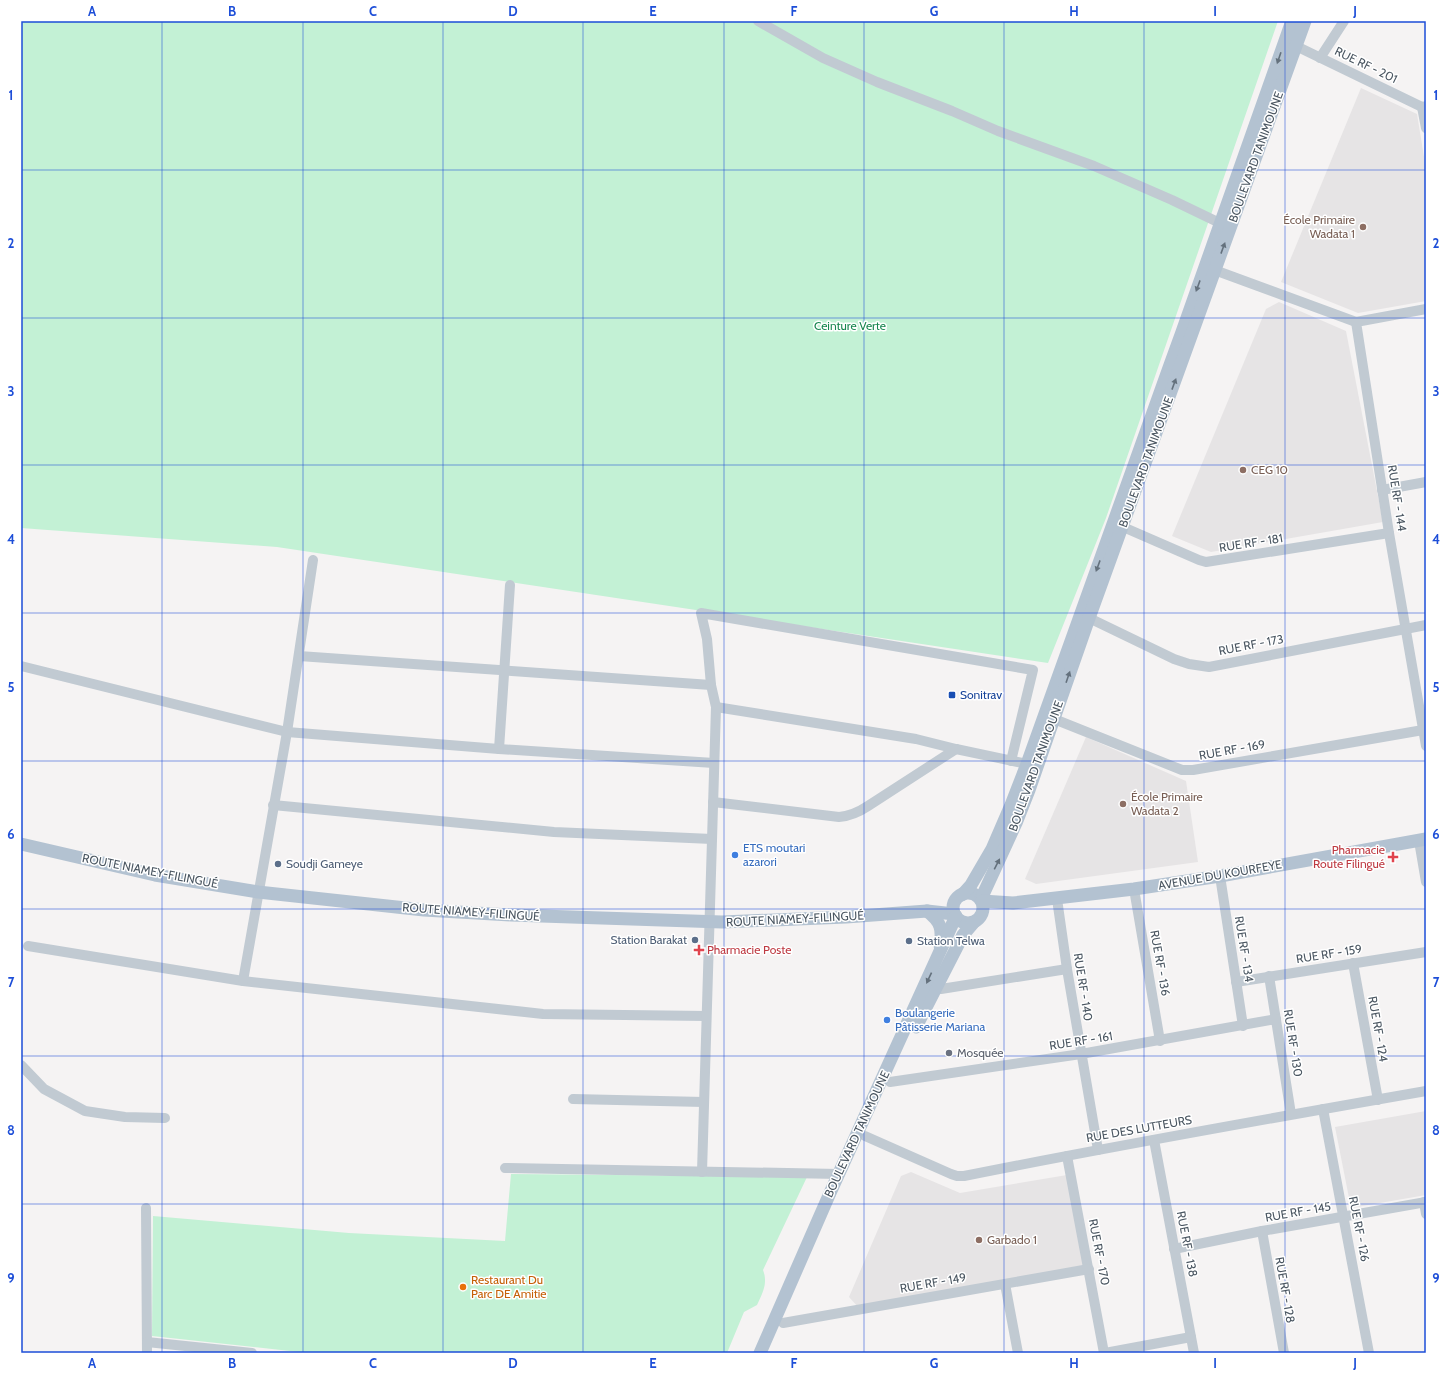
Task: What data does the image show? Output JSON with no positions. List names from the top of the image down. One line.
{"streets":{"main road":["BOULEVARD TANIMOUNE","ROUTE NIAMEY-FILINGUÉ","AVENUE DU KOURFEYE"],"street":["RUE RF - 201","RUE RF - 144","RUE RF - 181","RUE RF - 173","RUE RF - 169","RUE RF - 134","RUE RF - 159","RUE RF - 136","RUE RF - 140","RUE RF - 124","RUE RF - 161","RUE RF - 130","RUE DES LUTTEURS","RUE RF - 145","RUE RF - 126","RUE RF - 138","RUE RF - 170","RUE RF - 149","RUE RF - 128"]},"crossings":[["RUE RF - 201","BOULEVARD TANIMOUNE"],["BOULEVARD TANIMOUNE","RUE RF - 181"],["BOULEVARD TANIMOUNE","RUE RF - 173"],["BOULEVARD TANIMOUNE","RUE RF - 169"],["BOULEVARD TANIMOUNE","ROUTE NIAMEY-FILINGUÉ"],["BOULEVARD TANIMOUNE","AVENUE DU KOURFEYE"],["BOULEVARD TANIMOUNE","RUE RF - 161"],["BOULEVARD TANIMOUNE","RUE DES LUTTEURS"],["BOULEVARD TANIMOUNE","RUE RF - 149"],["RUE RF - 144","RUE RF - 181"],["RUE RF - 144","RUE RF - 173"],["RUE RF - 144","RUE RF - 169"],["ROUTE NIAMEY-FILINGUÉ","AVENUE DU KOURFEYE"],["AVENUE DU KOURFEYE","RUE RF - 134"],["AVENUE DU KOURFEYE","RUE RF - 136"],["AVENUE DU KOURFEYE","RUE RF - 140"],["RUE RF - 134","RUE RF - 159"],["RUE RF - 134","RUE RF - 161"],["RUE RF - 159","RUE RF - 124"],["RUE RF - 159","RUE RF - 130"],["RUE RF - 136","RUE RF - 161"],["RUE RF - 140","RUE RF - 161"],["RUE RF - 140","RUE DES LUTTEURS"],["RUE RF - 124","RUE DES LUTTEURS"],["RUE RF - 161","RUE RF - 130"],["RUE RF - 130","RUE DES LUTTEURS"],["RUE DES LUTTEURS","RUE RF - 126"],["RUE DES LUTTEURS","RUE RF - 138"],["RUE DES LUTTEURS","RUE RF - 170"],["RUE RF - 145","RUE RF - 126"],["RUE RF - 145","RUE RF - 138"],["RUE RF - 145","RUE RF - 128"],["RUE RF - 170","RUE RF - 149"]],"parks":["Ceinture Verte"],"places":{"other":["École Primaire Wadata 1","CEG 10","École Primaire Wadata 2","ETS moutari azarori","Soudji Gameye","Station Barakat","Station Telwa","Boulangerie Pâtisserie Mariana","Mosquée","Garbado 1","Restaurant Du Parc DE Amitie"],"transit":["Sonitrav"],"health":["Pharmacie Route Filingué","Pharmacie Poste"]},"grid":{"columns":["A","B","C","D","E","F","G","H","I","J"],"rows":["1","2","3","4","5","6","7","8","9"]}}
